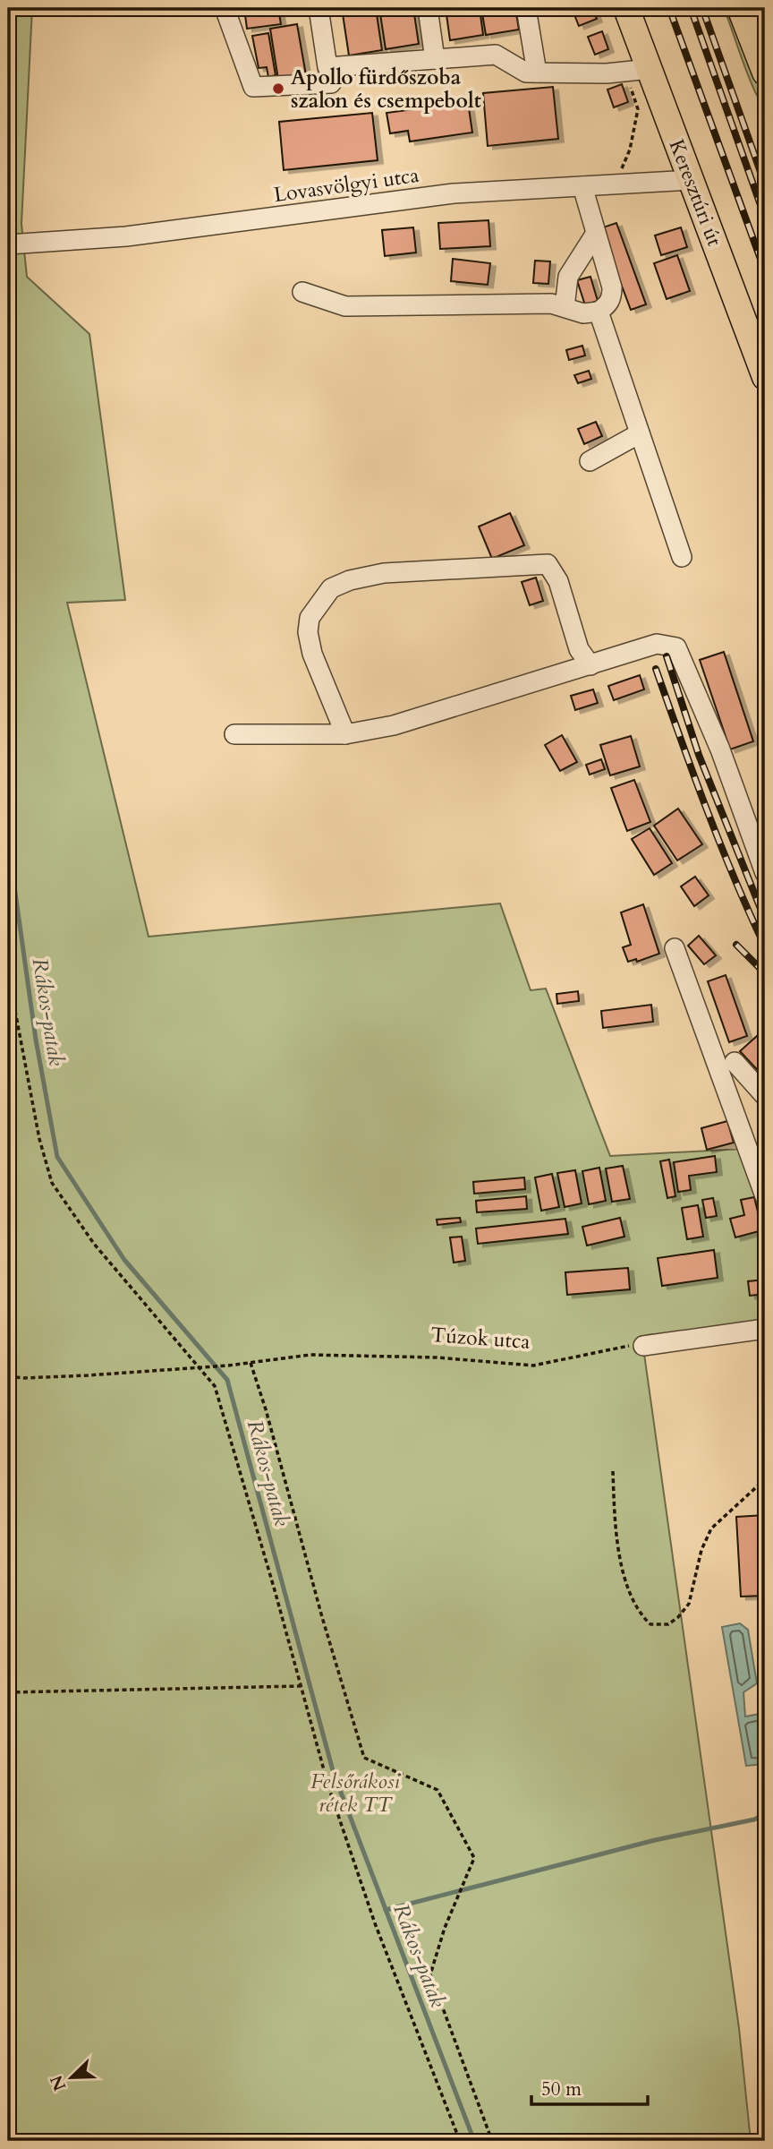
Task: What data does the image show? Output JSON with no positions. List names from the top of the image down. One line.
{"streets":{"main road":["Keresztúri út"],"street":["Lovasvölgyi utca"],"path":["Túzok utca"]},"crossings":[["Lovasvölgyi utca","Keresztúri út"]],"water":["Rákos-patak"],"parks":["Felsőrákosi rétek TT"],"places":["Apollo fürdőszoba szalon és csempebolt"],"scale_bar":"50 m","north":"bottom left"}
